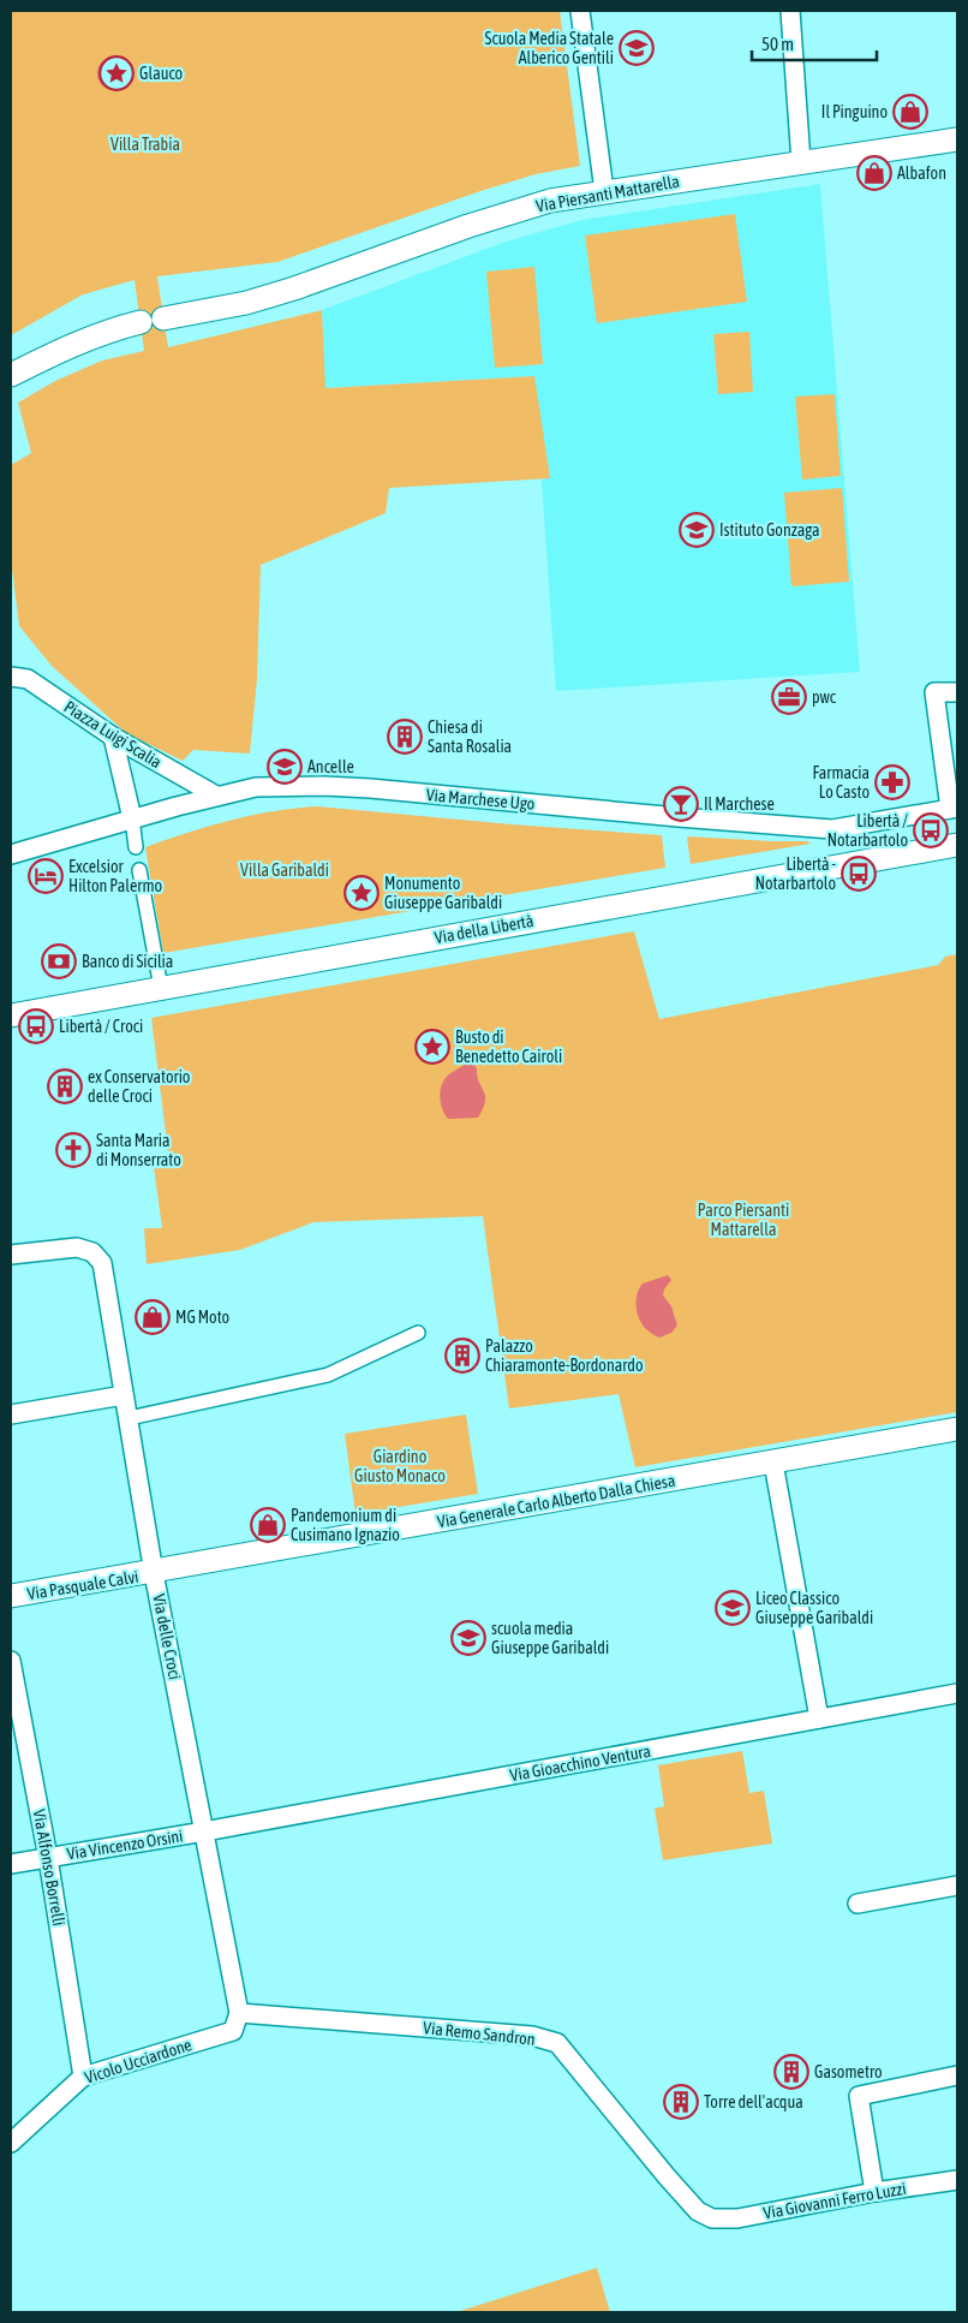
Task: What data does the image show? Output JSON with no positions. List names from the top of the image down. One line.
{"streets":{"street":["Via Piersanti Mattarella","Piazza Luigi Scalia","Via Marchese Ugo","Via della Libertà","Via Generale Carlo Alberto Dalla Chiesa","Via Pasquale Calvi","Via delle Croci","Via Gioacchino Ventura","Via Vincenzo Orsini","Via Alfonso Borrelli","Via Remo Sandron","Vicolo Ucciardone","Via Giovanni Ferro Luzzi"]},"crossings":[["Piazza Luigi Scalia","Via Marchese Ugo"],["Via Generale Carlo Alberto Dalla Chiesa","Via Pasquale Calvi"],["Via Generale Carlo Alberto Dalla Chiesa","Via delle Croci"],["Via Pasquale Calvi","Via delle Croci"],["Via delle Croci","Via Gioacchino Ventura"],["Via delle Croci","Via Vincenzo Orsini"],["Via delle Croci","Via Remo Sandron"],["Via delle Croci","Vicolo Ucciardone"],["Via Gioacchino Ventura","Via Vincenzo Orsini"],["Via Vincenzo Orsini","Via Alfonso Borrelli"],["Via Alfonso Borrelli","Vicolo Ucciardone"],["Via Remo Sandron","Vicolo Ucciardone"],["Via Remo Sandron","Via Giovanni Ferro Luzzi"]],"parks":["Villa Trabia","Villa Garibaldi","Parco Piersanti Mattarella","Giardino Giusto Monaco"],"places":{"school or university":["Scuola Media Statale Alberico Gentili","Istituto Gonzaga","Ancelle","Liceo Classico Giuseppe Garibaldi","scuola media Giuseppe Garibaldi"],"place":["Glauco","Monumento Giuseppe Garibaldi","Busto di Benedetto Cairoli"],"shop":["Il Pinguino","Albafon","MG Moto","Pandemonium di Cusimano Ignazio"],"office":["pwc"],"building":["Chiesa di Santa Rosalia","ex Conservatorio delle Croci","Palazzo Chiaramonte-Bordonardo","Gasometro","Torre dell'acqua"],"pharmacy":["Farmacia Lo Casto"],"bar":["Il Marchese"],"bus stop":["Libertà / Notarbartolo","Libertà - Notarbartolo","Libertà / Croci"],"hotel":["Excelsior Hilton Palermo"],"bank":["Banco di Sicilia"],"church":["Santa Maria di Monserrato"]},"scale_bar":"50 m"}
